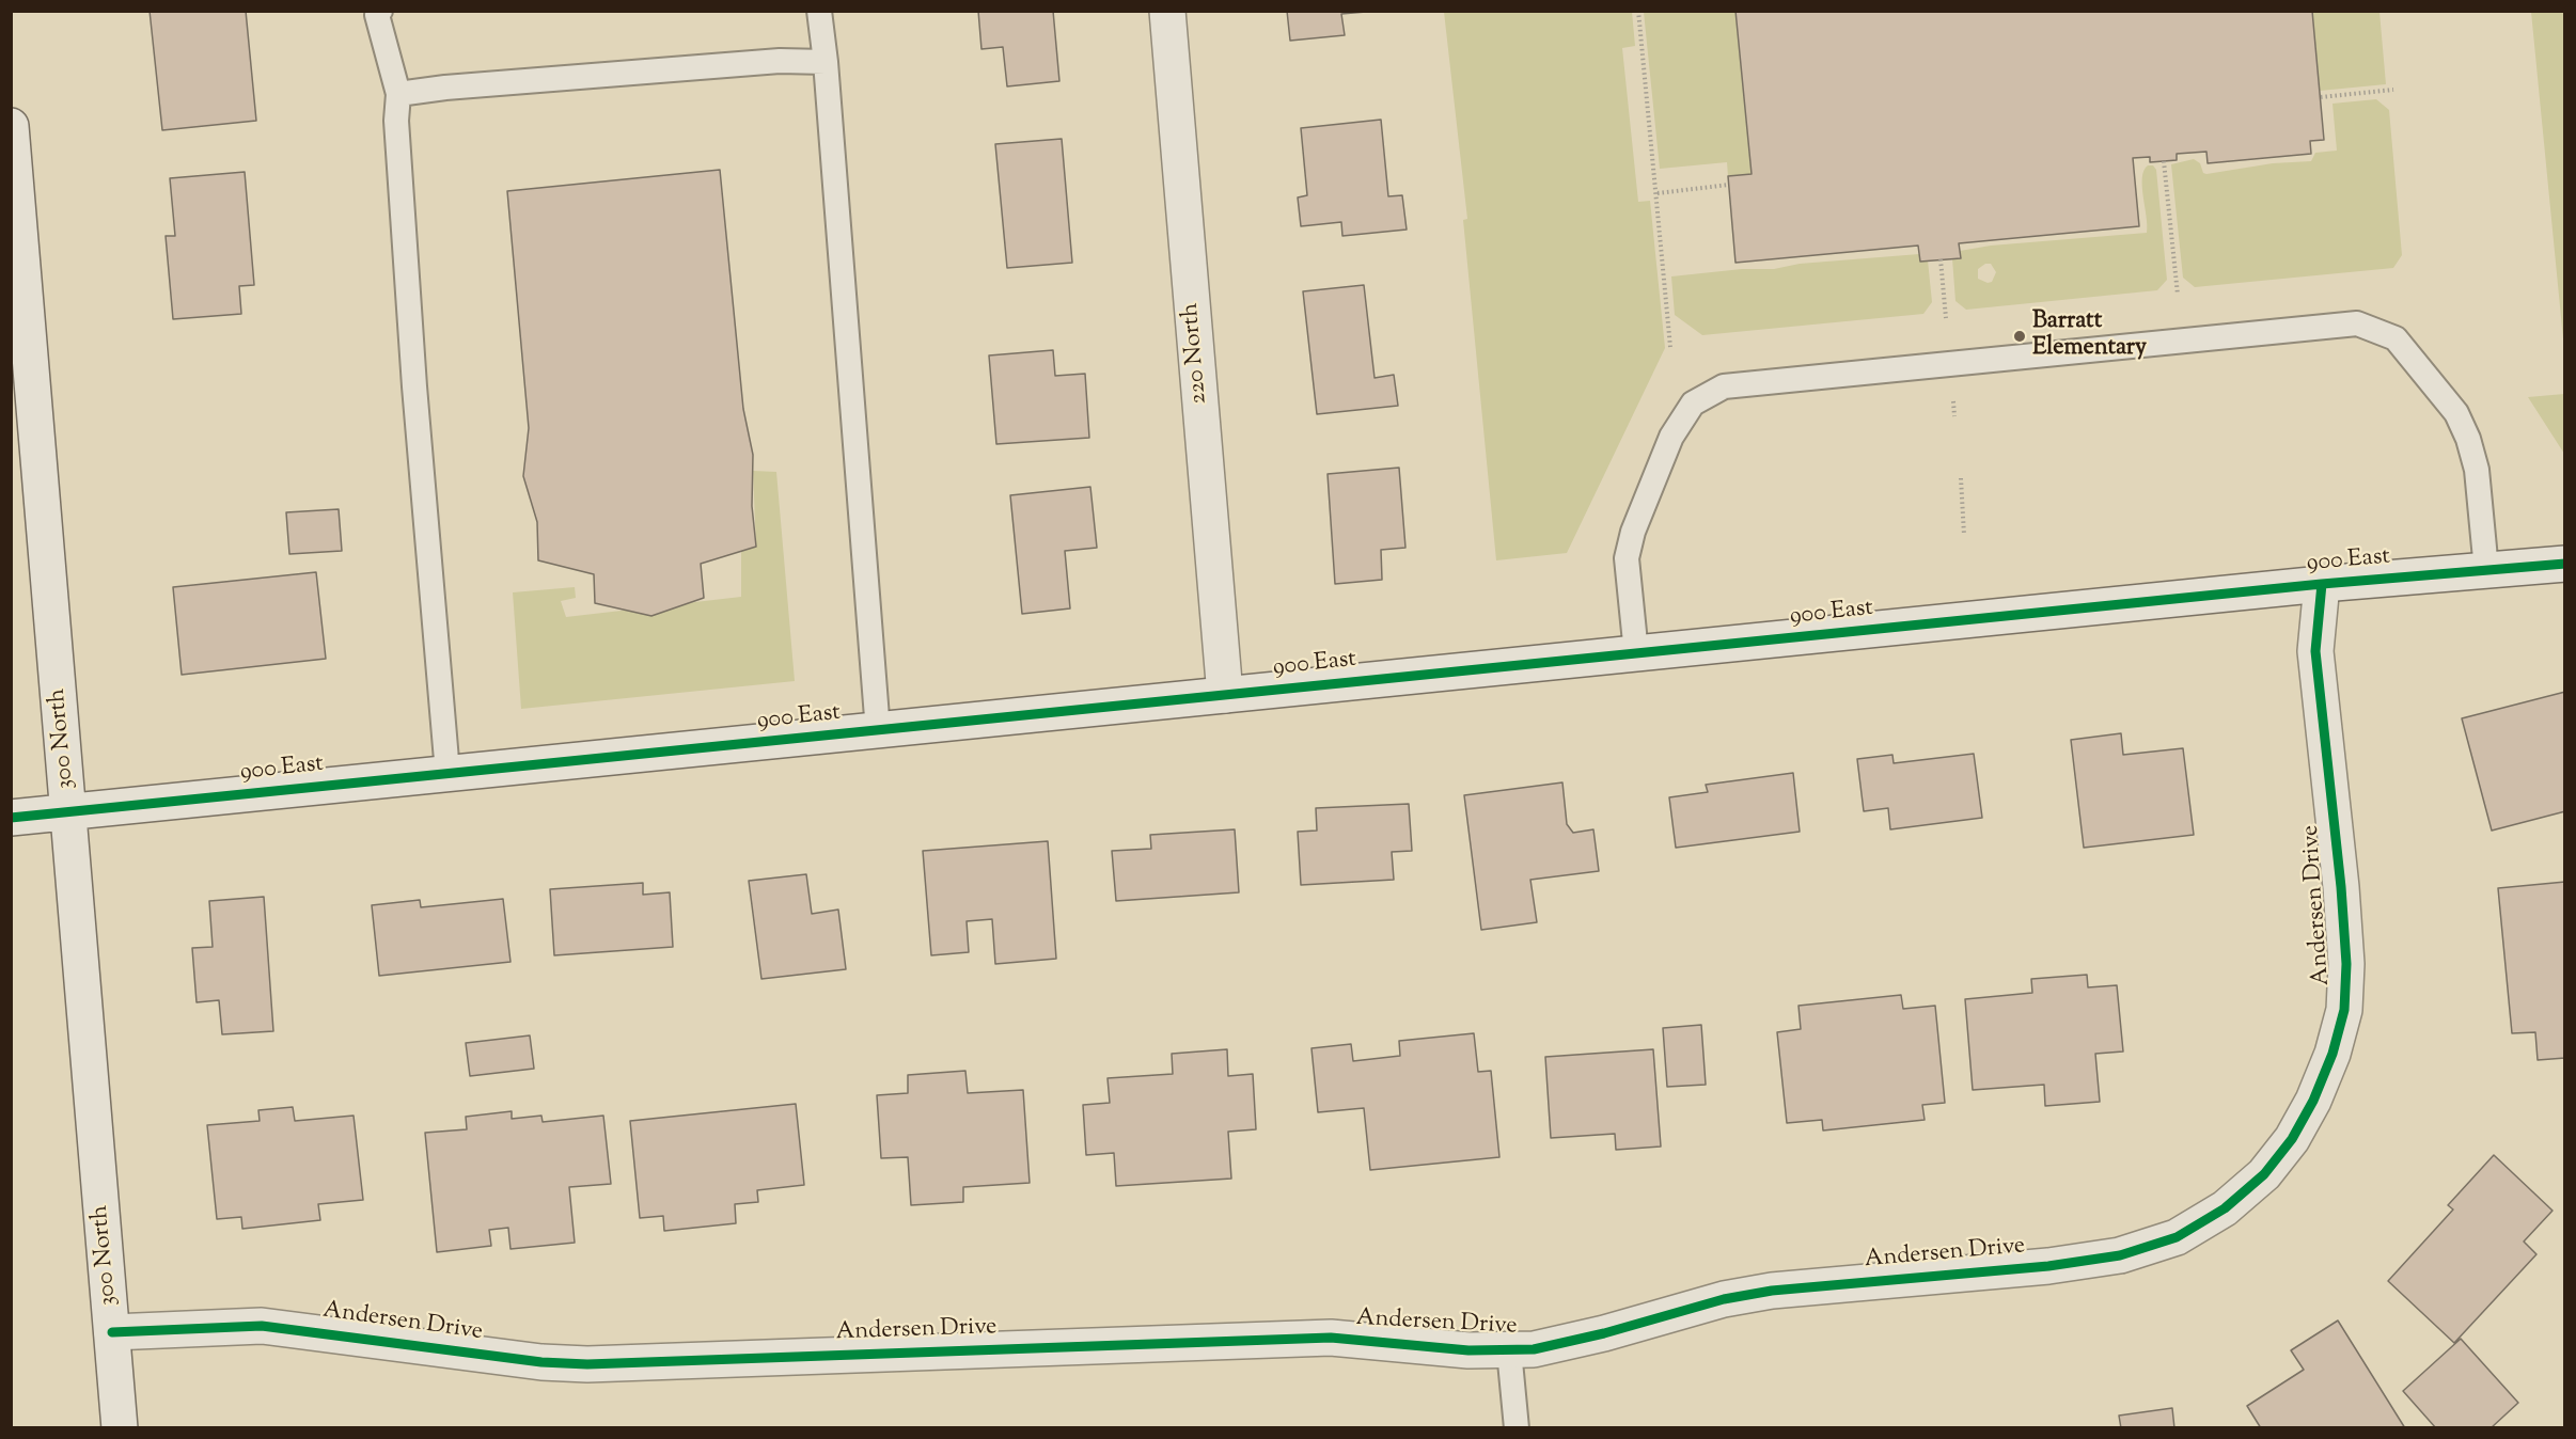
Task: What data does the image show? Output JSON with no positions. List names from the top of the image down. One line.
{"streets":{"street":["220 North","900 East","300 North","Andersen Drive"]},"crossings":[["220 North","900 East"],["900 East","300 North"],["900 East","Andersen Drive"],["300 North","Andersen Drive"]],"places":["Barratt Elementary"]}
